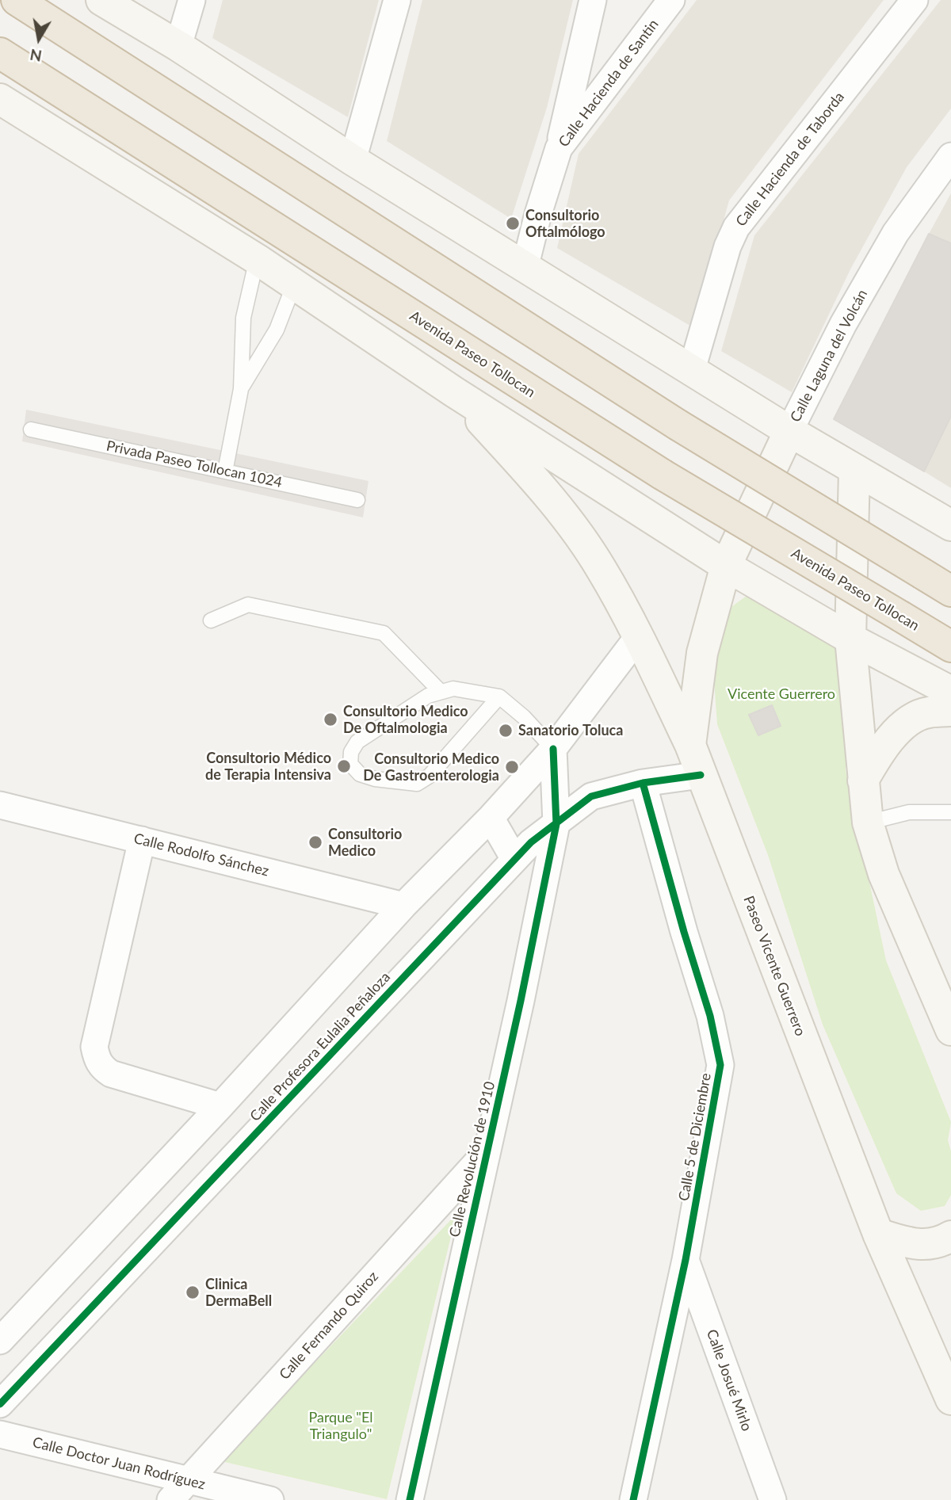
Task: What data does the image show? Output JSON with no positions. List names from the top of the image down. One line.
{"streets":{"highway":["Avenida Paseo Tollocan"],"main road":["Calle Laguna del Volcán","Paseo Vicente Guerrero"],"street":["Calle Hacienda de Santin","Calle Hacienda de Taborda","Calle Rodolfo Sánchez","Calle Profesora Eulalia Peñaloza","Calle 5 de Diciembre","Calle Revolución de 1910","Calle Fernando Quiroz","Calle Josué Mirlo","Calle Doctor Juan Rodríguez"],"lane":["Privada Paseo Tollocan 1024"]},"crossings":[["Calle Laguna del Volcán","Paseo Vicente Guerrero"],["Paseo Vicente Guerrero","Calle Profesora Eulalia Peñaloza"],["Calle Profesora Eulalia Peñaloza","Calle 5 de Diciembre"],["Calle Profesora Eulalia Peñaloza","Calle Revolución de 1910"],["Calle 5 de Diciembre","Calle Josué Mirlo"],["Calle Revolución de 1910","Calle Fernando Quiroz"],["Calle Fernando Quiroz","Calle Doctor Juan Rodríguez"]],"parks":["Vicente Guerrero","Parque \"El Triangulo\""],"places":["Consultorio Oftalmólogo","Consultorio Medico De Oftalmologia","Sanatorio Toluca","Consultorio Médico de Terapia Intensiva","Consultorio Medico De Gastroenterologia","Consultorio Medico","Clinica DermaBell"],"north":"bottom"}
